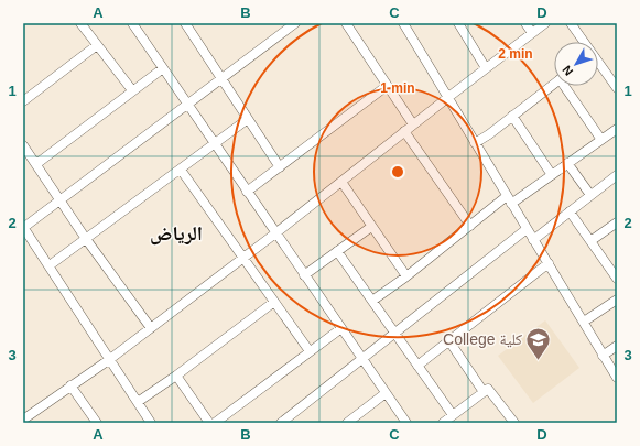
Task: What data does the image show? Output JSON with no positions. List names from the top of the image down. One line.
{"districts":["الرياض"],"places":{"school or university":["College كلية"]},"north":"bottom left","grid":{"columns":["A","B","C","D"],"rows":["1","2","3"]},"rings":["2 min","1 min"]}
